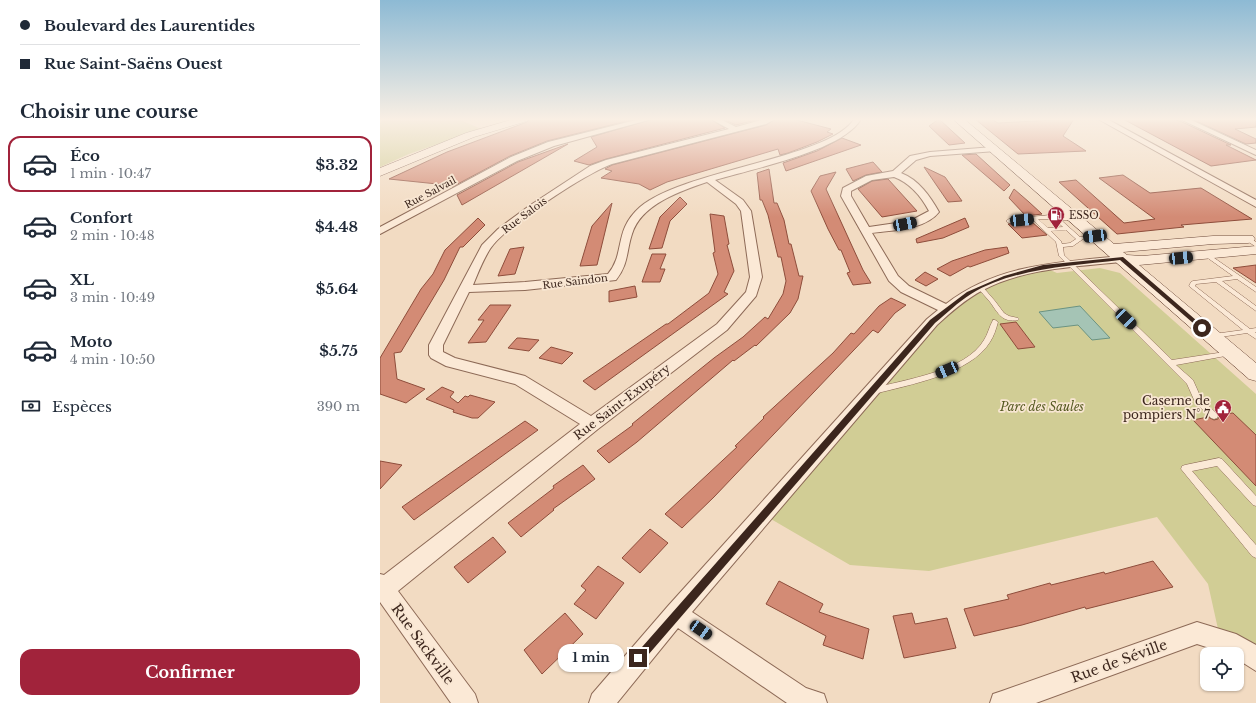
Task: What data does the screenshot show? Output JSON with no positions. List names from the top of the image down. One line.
{"streets":{"street":["Rue Salvail","Rue Salois","Rue Saindon","Rue Saint-Exupéry","Rue Sackville","Rue de Séville"]},"crossings":[["Rue Salois","Rue Saindon"],["Rue Salois","Rue Saint-Exupéry"],["Rue Saindon","Rue Saint-Exupéry"],["Rue Saint-Exupéry","Rue Sackville"]],"parks":["Parc des Saules"],"places":{"fuel station":["ESSO"],"public building":["Caserne de pompiers N° 7"]},"page":{"banner":["Boulevard des Laurentides","Rue Saint-Saëns Ouest"],"heading":"Choisir une course","list":[{"name":"Éco","note":"1 min · 10:47","value":"$3.32"},{"name":"Confort","note":"2 min · 10:48","value":"$4.48"},{"name":"XL","note":"3 min · 10:49","value":"$5.64"},{"name":"Moto","note":"4 min · 10:50","value":"$5.75"}],"pay":["Espèces","390 m"],"buttons":"Confirmer","bubble":"1 min"}}
